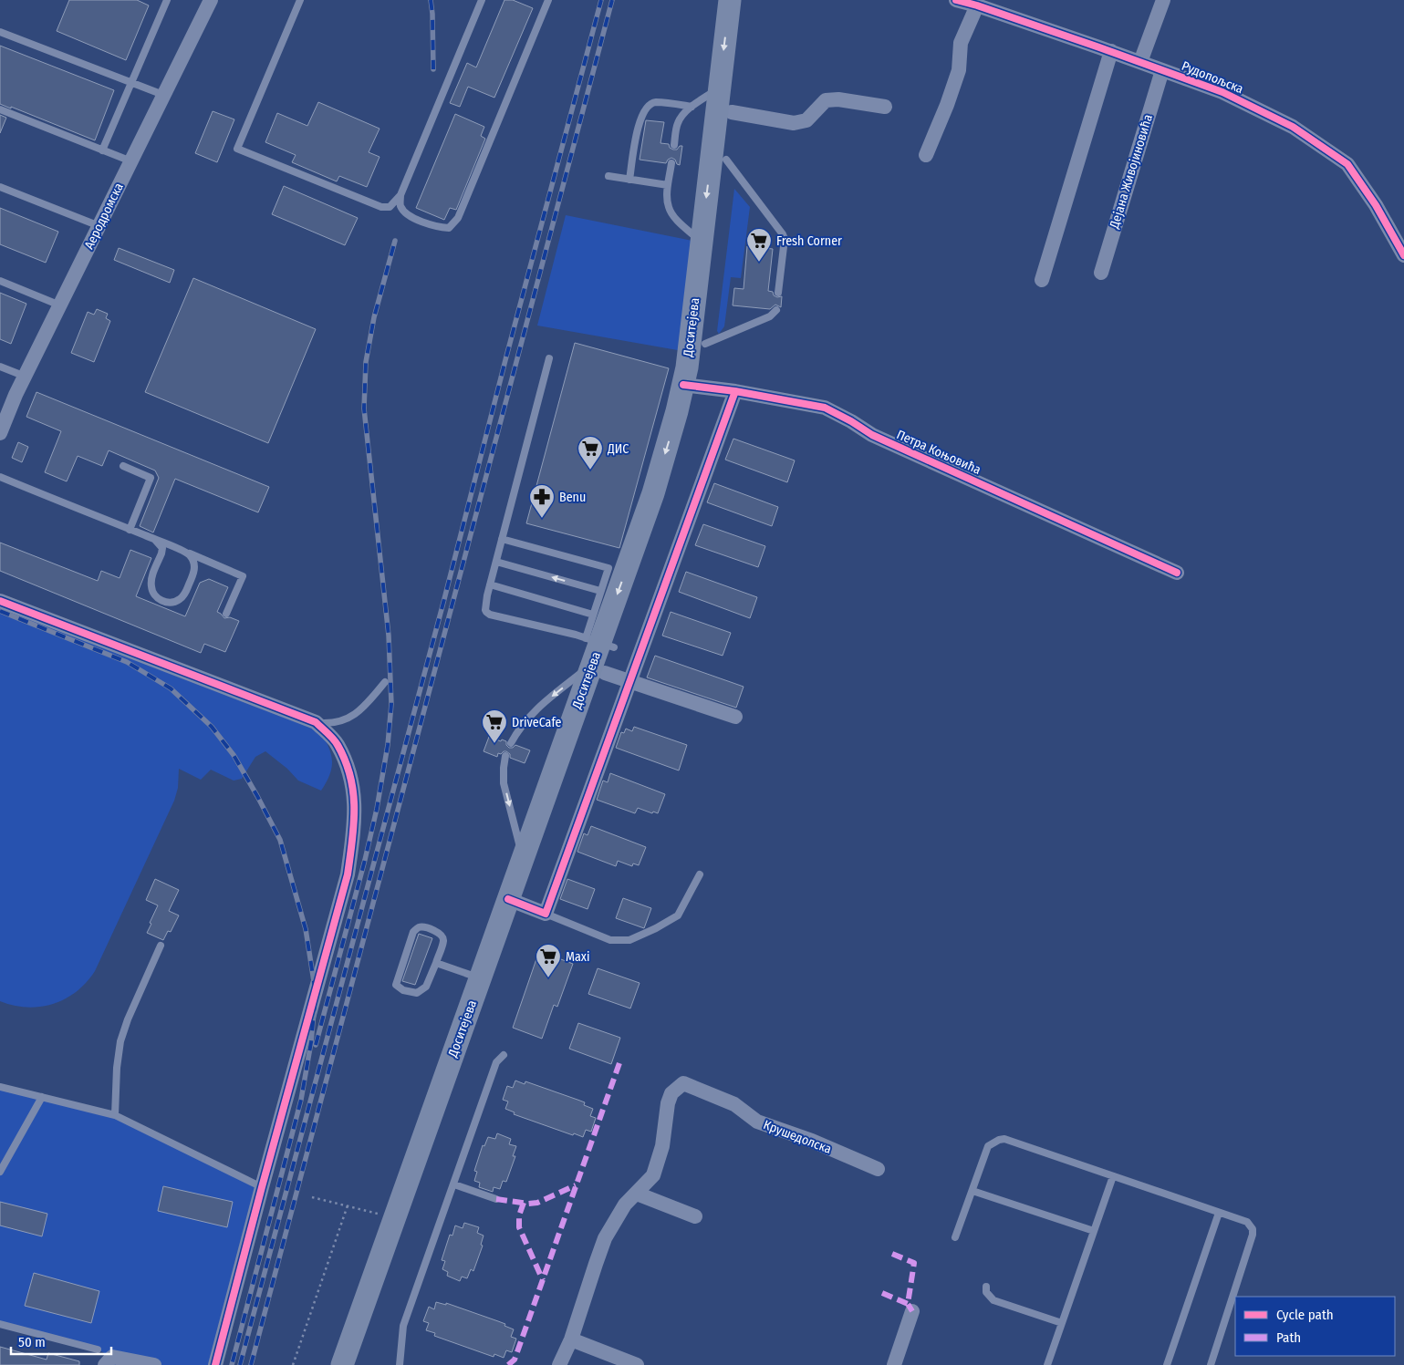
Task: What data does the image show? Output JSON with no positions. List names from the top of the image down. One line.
{"streets":{"main road":["Доситејева"],"street":["Рудопољска","Дејана Живојиновића","Аеродромска","Петра Коњовића","Крушедолска"]},"crossings":[["Рудопољска","Дејана Живојиновића"],["Доситејева","Петра Коњовића"]],"places":{"supermarket":["Fresh Corner","ДИС","DriveCafe","Maxi"],"pharmacy":["Benu"]},"legend":["Cycle path","Path"],"scale_bar":"50 m"}
